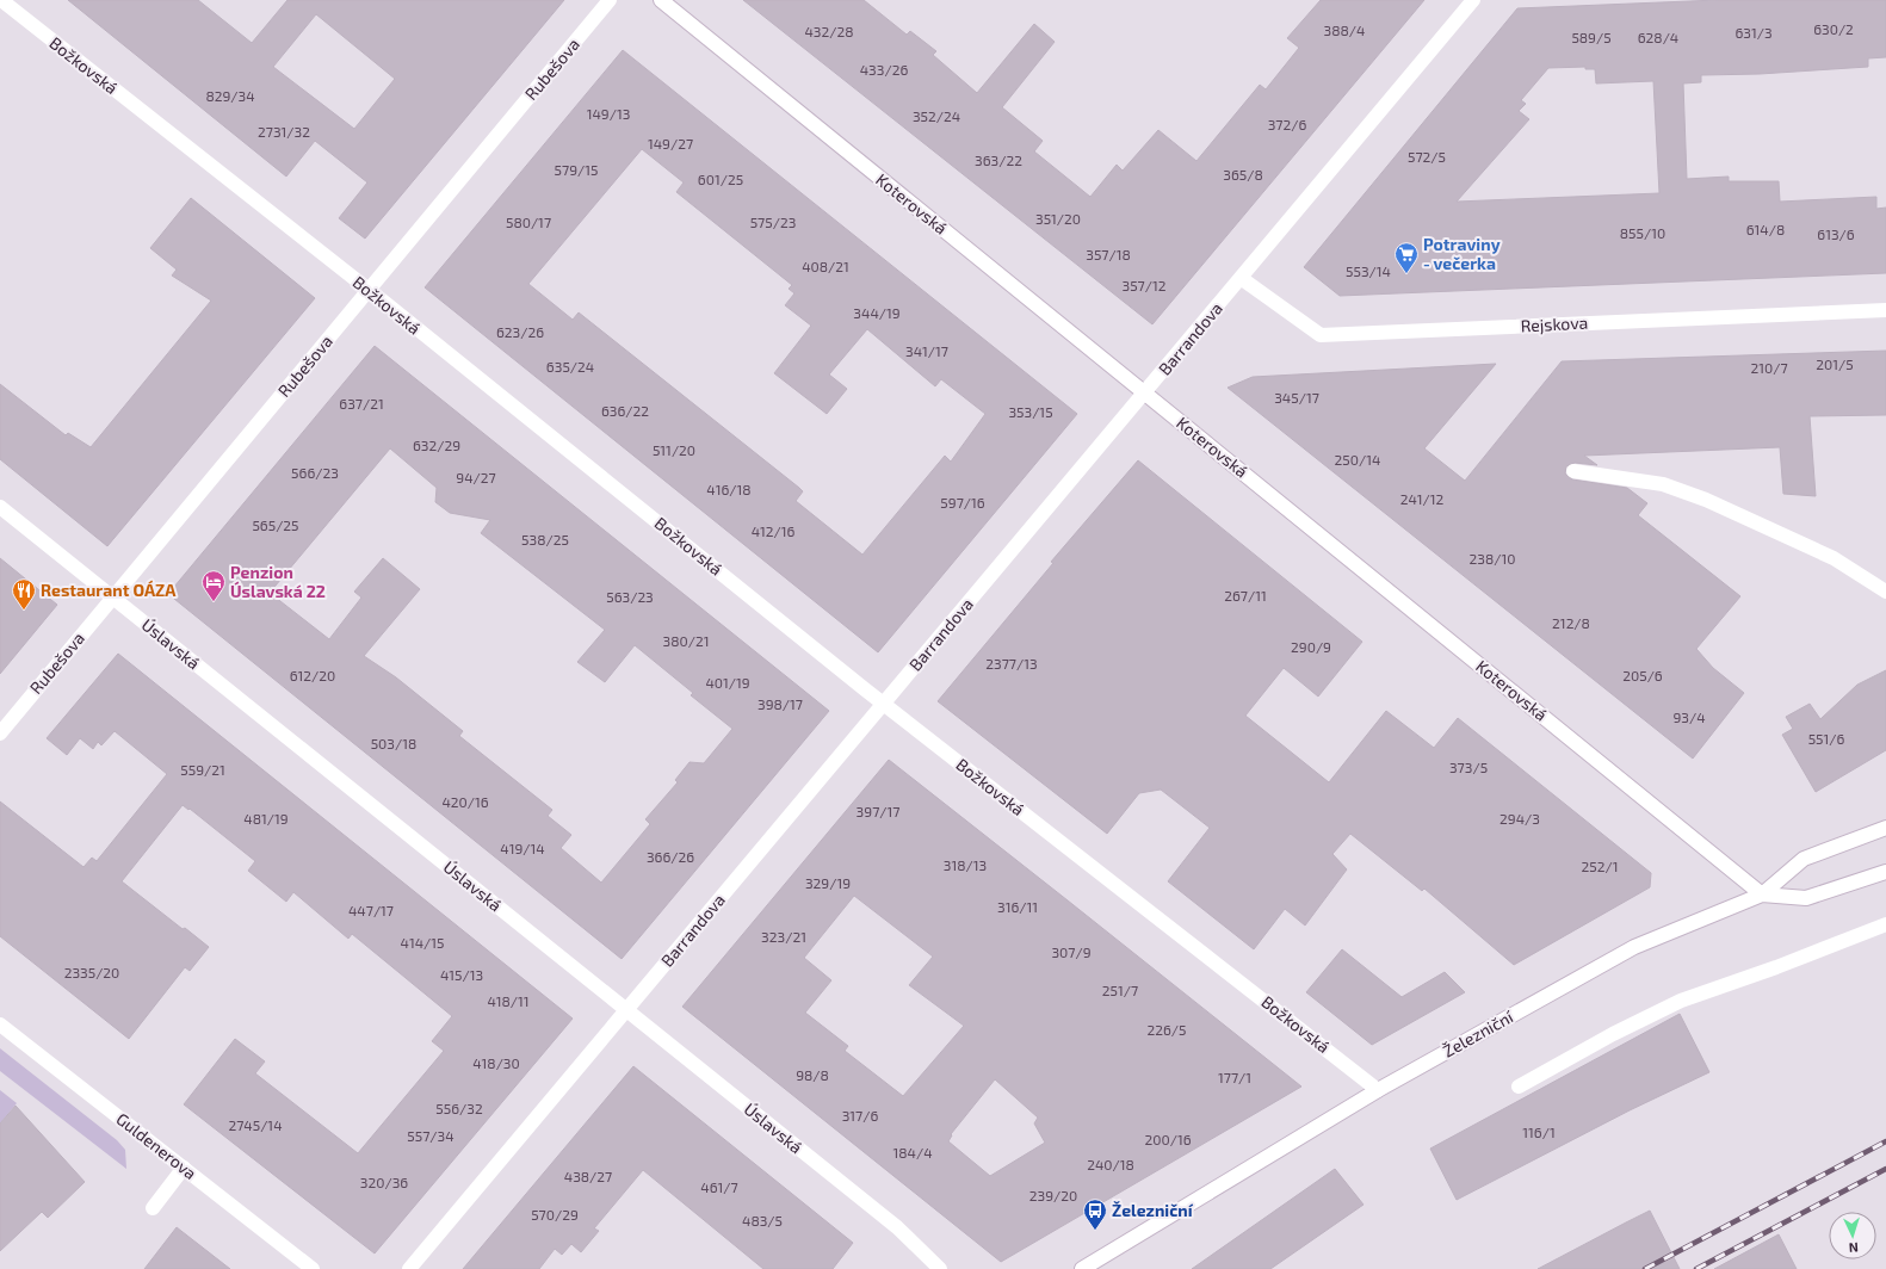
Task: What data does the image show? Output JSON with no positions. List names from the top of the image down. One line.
{"streets":{"street":["Božkovská","Rubešova","Koterovská","Rejskova","Barrandova","Úslavská","Železniční","Guldenerova"]},"crossings":[["Božkovská","Rubešova"],["Božkovská","Barrandova"],["Božkovská","Železniční"],["Rubešova","Úslavská"],["Koterovská","Barrandova"],["Koterovská","Železniční"],["Rejskova","Barrandova"],["Barrandova","Úslavská"]],"places":{"supermarket":["Potraviny - večerka"],"hotel":["Penzion Úslavská 22"],"restaurant":["Restaurant OÁZA"],"bus stop":["Železniční"]},"house_numbers":["630/2","388/4","432/28","631/3","589/5","628/4","433/26","829/34","149/13","352/24","372/6","2731/32","149/27","572/5","363/22","579/15","365/8","601/25","351/20","580/17","575/23","614/8","855/10","613/6","357/18","408/21","553/14","357/12","344/19","623/26","341/17","201/5","635/24","210/7","345/17","637/21","636/22","353/15","632/29","511/20","250/14","566/23","94/27","416/18","241/12","597/16","565/25","412/16","538/25","238/10","267/11","563/23","212/8","380/21","290/9","2377/13","612/20","205/6","401/19","398/17","93/4","551/6","503/18","373/5","559/21","420/16","397/17","481/19","294/3","419/14","366/26","318/13","252/1","329/19","316/11","447/17","323/21","414/15","307/9","2335/20","415/13","251/7","418/11","226/5","418/30","98/8","177/1","556/32","317/6","2745/14","116/1","557/34","200/16","184/4","240/18","438/27","320/36","461/7","239/20","570/29","483/5"],"north":"bottom"}
